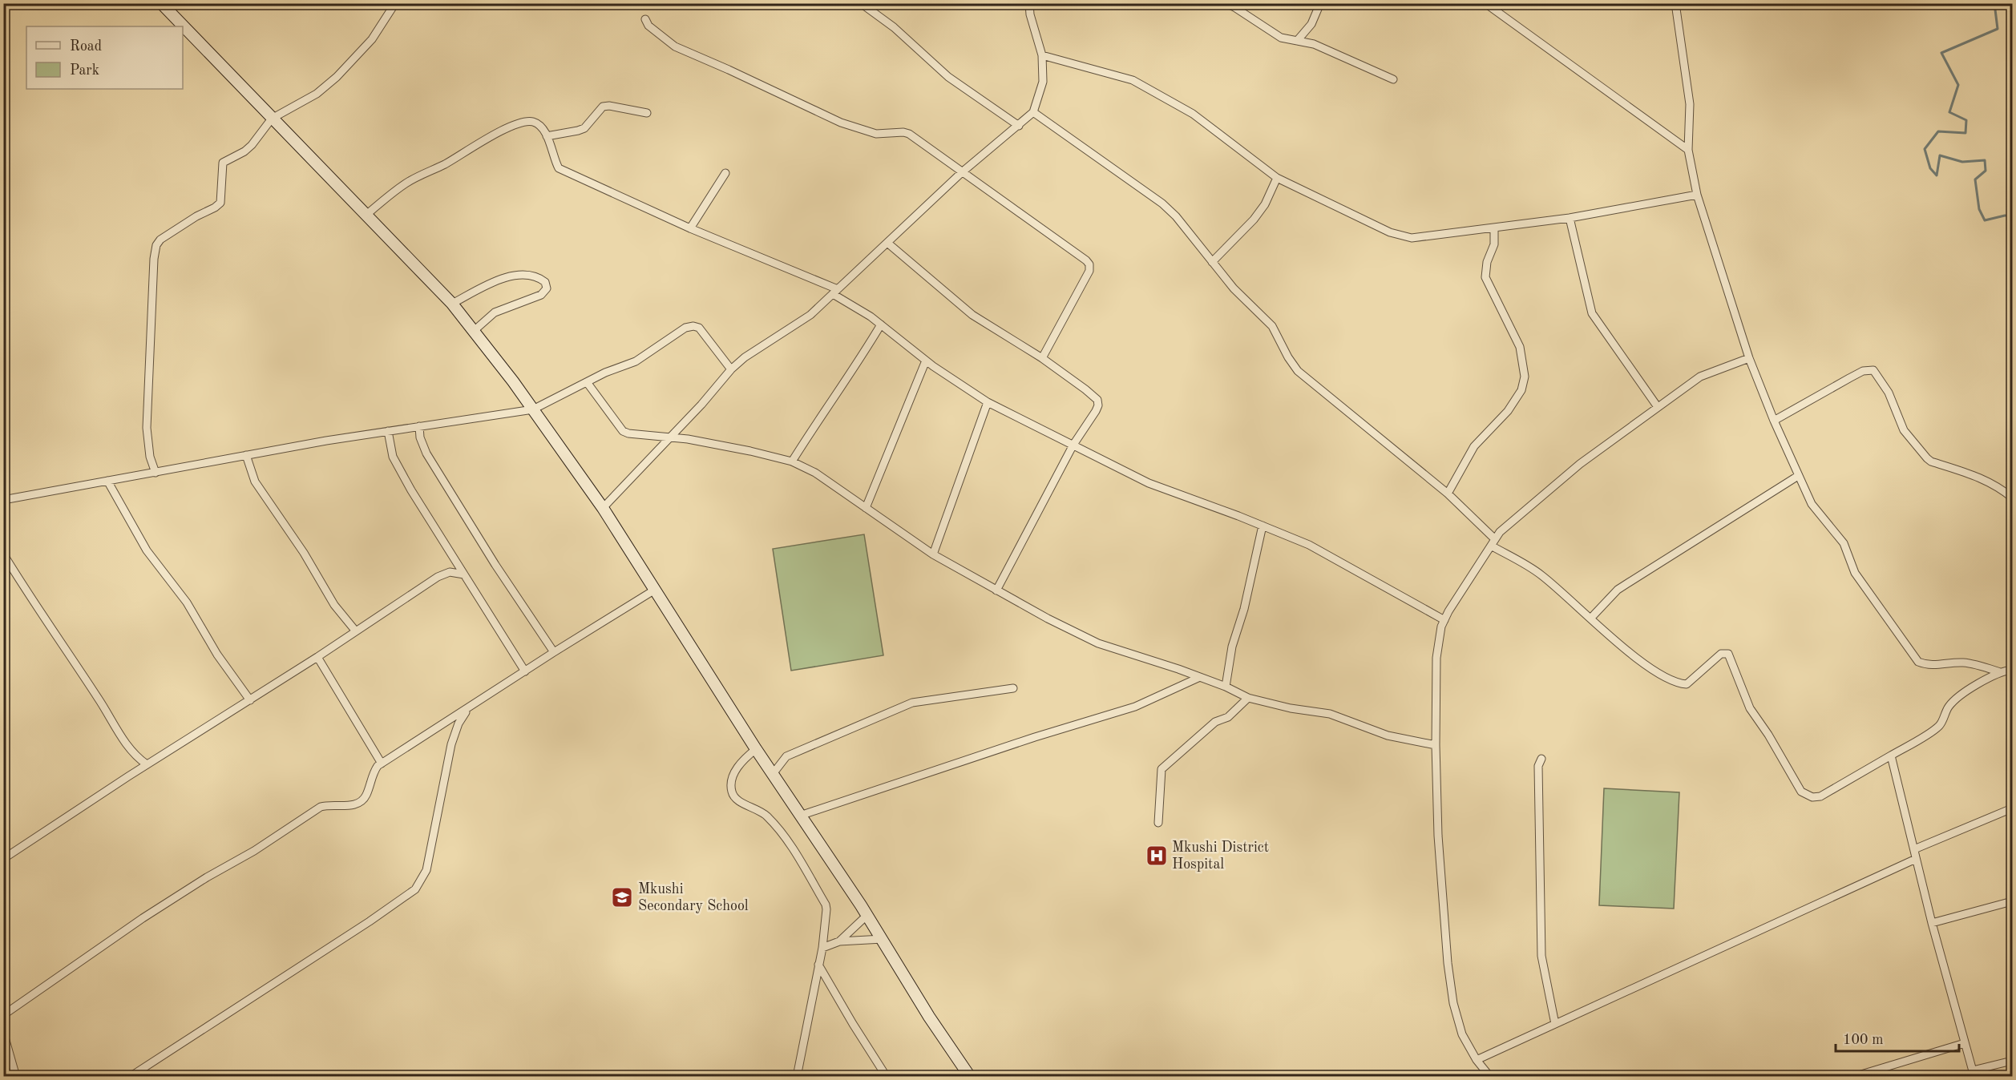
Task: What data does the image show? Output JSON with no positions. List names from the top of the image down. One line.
{"places":{"hospital":["Mkushi District Hospital"],"school or university":["Mkushi Secondary School"]},"legend":["Road","Park"],"scale_bar":"100 m"}
